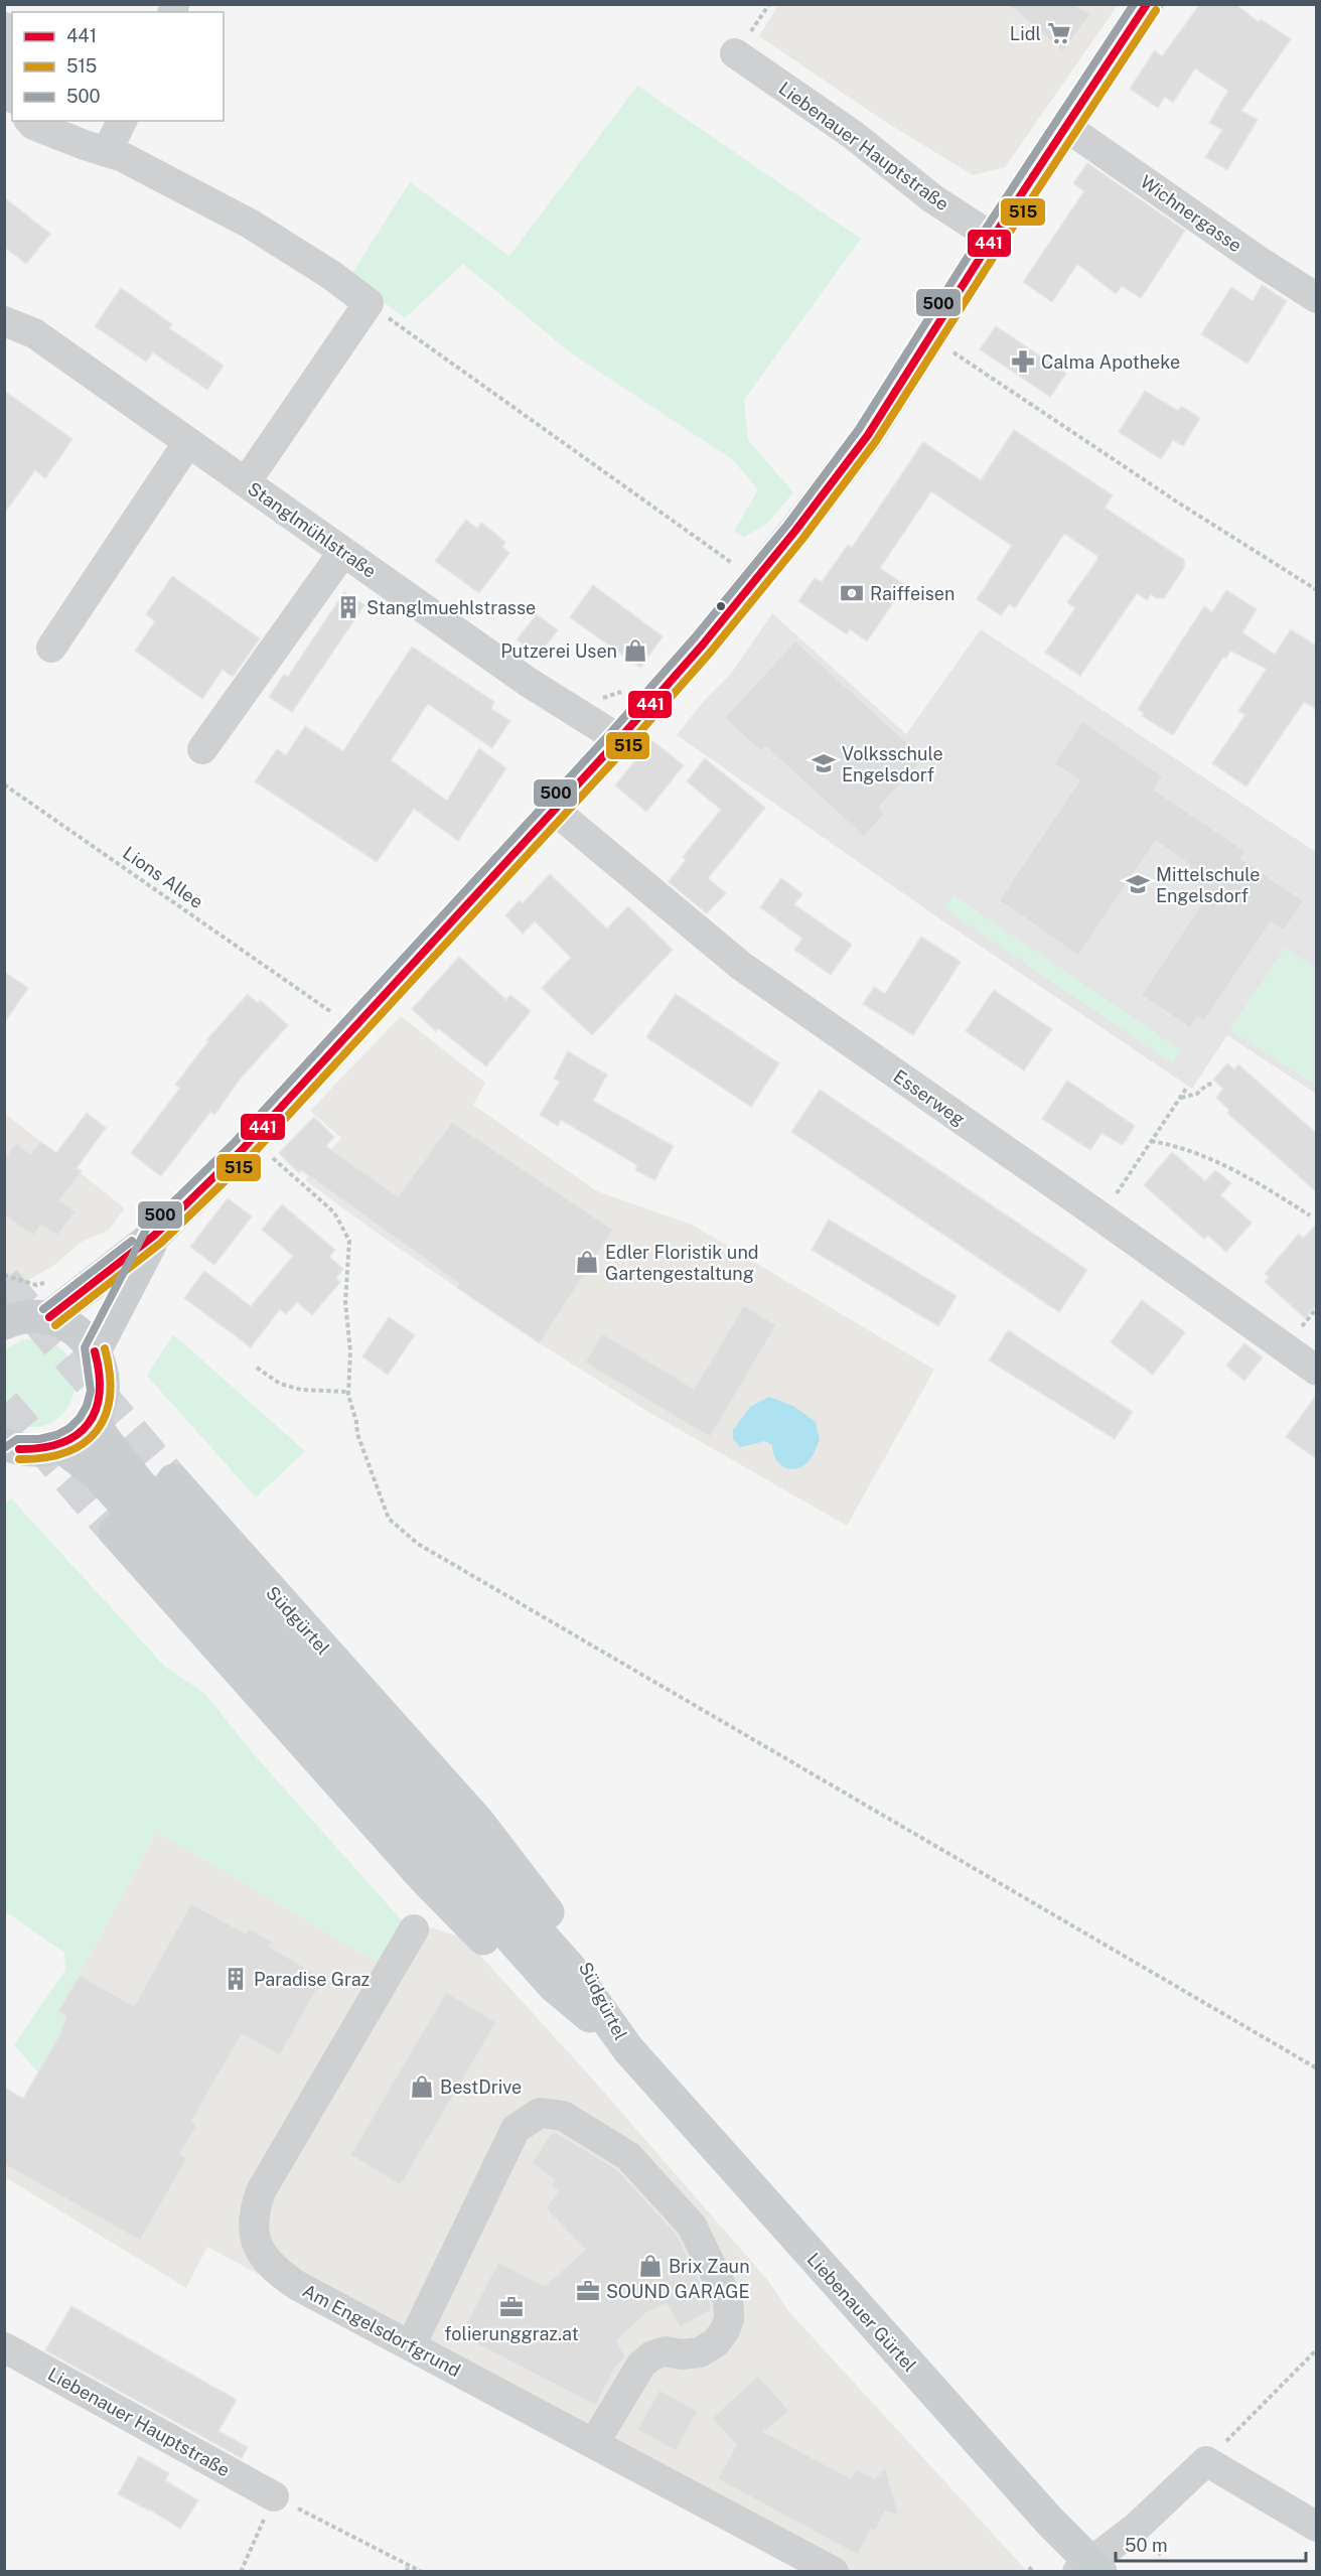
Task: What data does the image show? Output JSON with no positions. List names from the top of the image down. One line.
{"streets":{"main road":["Südgürtel","Liebenauer Gürtel"],"street":["Liebenauer Hauptstraße","Wichnergasse","Stanglmühlstraße","Esserweg","Am Engelsdorfgrund"],"path":["Lions Allee"]},"crossings":[["Südgürtel","Liebenauer Gürtel"]],"places":{"supermarket":["Lidl"],"pharmacy":["Calma Apotheke"],"bank":["Raiffeisen"],"building":["Stanglmuehlstrasse","Paradise Graz"],"shop":["Putzerei Usen","Edler Floristik und Gartengestaltung","BestDrive","Brix Zaun"],"school or university":["Volksschule Engelsdorf","Mittelschule Engelsdorf"],"office":["SOUND GARAGE","folierunggraz.at"]},"lines":["transit line 441","transit line 500","transit line 515"],"legend":["441","515","500"],"scale_bar":"50 m"}
